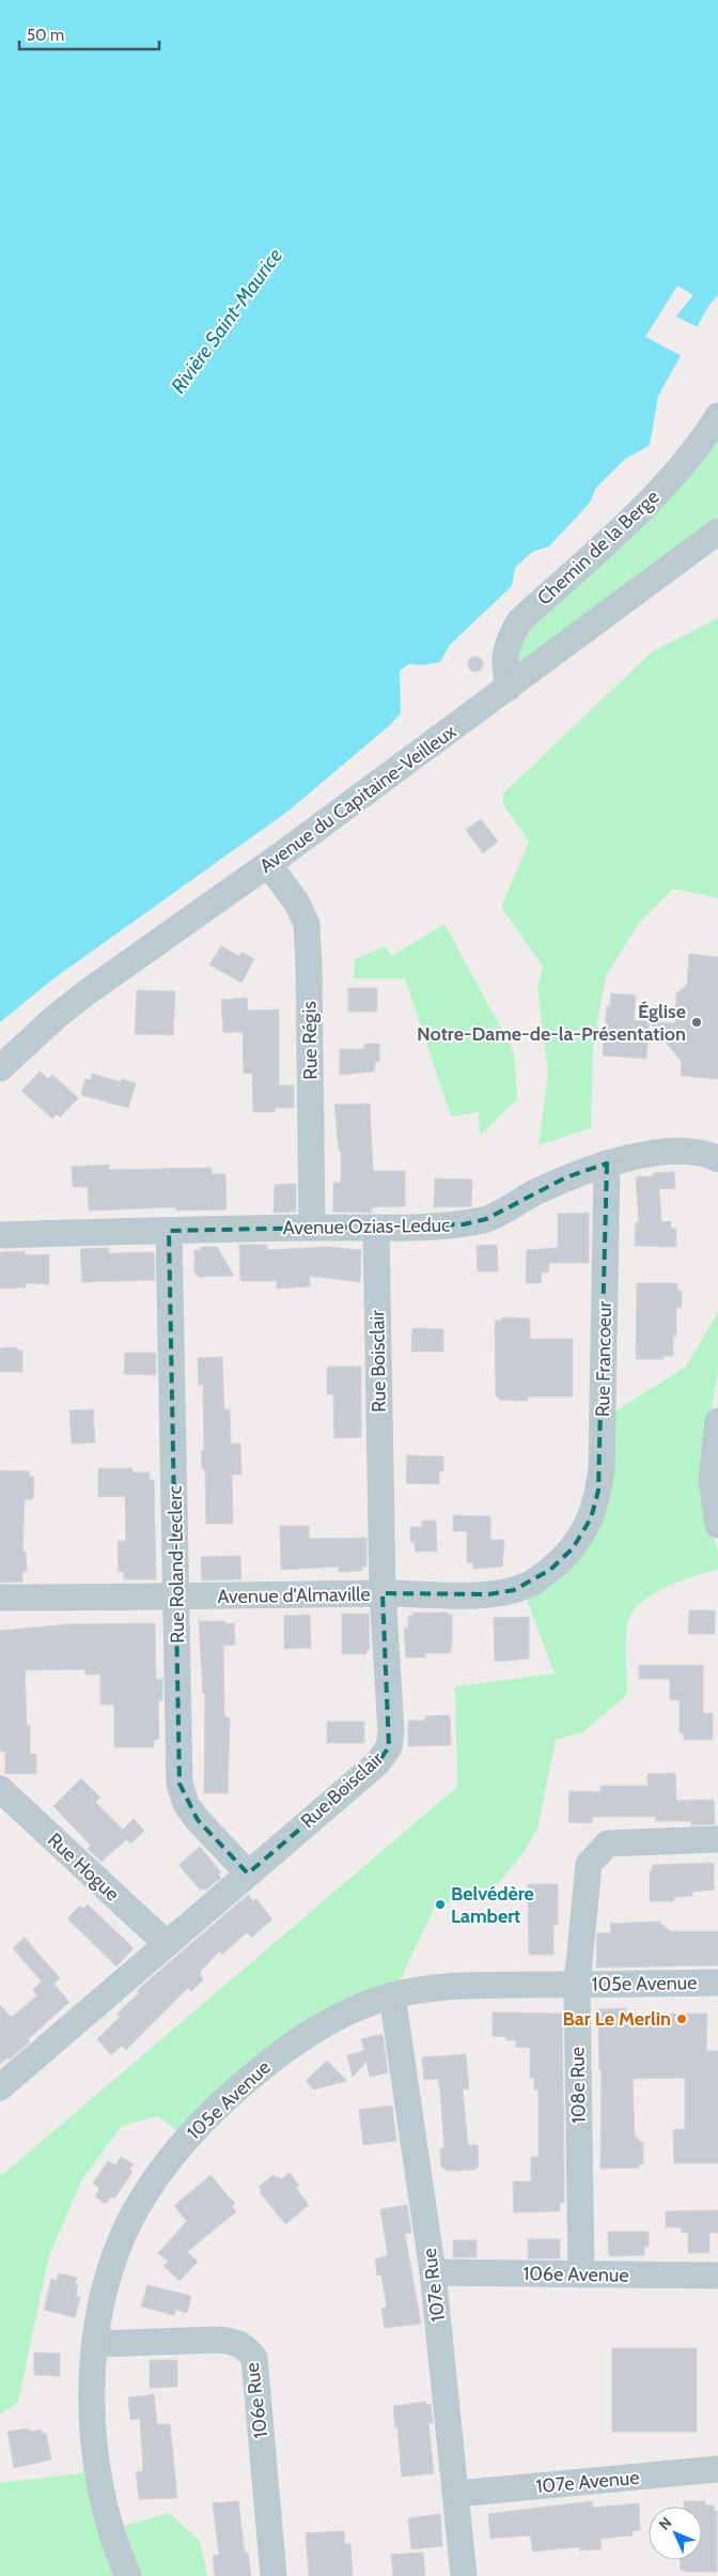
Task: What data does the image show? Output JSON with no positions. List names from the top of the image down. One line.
{"streets":{"street":["Chemin de la Berge","Avenue du Capitaine-Veilleux","Rue Régis","Avenue Ozias-Leduc","Rue Francoeur","Rue Boisclair","Rue Roland-Leclerc","Avenue d'Almaville","Rue Hogue","105e Avenue","108e Rue","106e Avenue","107e Rue","106e Rue","107e Avenue"]},"crossings":[["Chemin de la Berge","Avenue du Capitaine-Veilleux"],["Avenue du Capitaine-Veilleux","Rue Régis"],["Rue Régis","Avenue Ozias-Leduc"],["Avenue Ozias-Leduc","Rue Francoeur"],["Avenue Ozias-Leduc","Rue Boisclair"],["Avenue Ozias-Leduc","Rue Roland-Leclerc"],["Rue Francoeur","Avenue d'Almaville"],["Rue Boisclair","Rue Roland-Leclerc"],["Rue Boisclair","Avenue d'Almaville"],["Rue Boisclair","Rue Hogue"],["Rue Roland-Leclerc","Avenue d'Almaville"],["105e Avenue","108e Rue"],["105e Avenue","107e Rue"],["105e Avenue","106e Rue"],["108e Rue","106e Avenue"],["106e Avenue","107e Rue"],["107e Rue","107e Avenue"]],"water":["Rivière Saint-Maurice"],"places":["Église Notre-Dame-de-la-Présentation","Belvédère Lambert","Bar Le Merlin"],"scale_bar":"50 m","north":"top left"}
